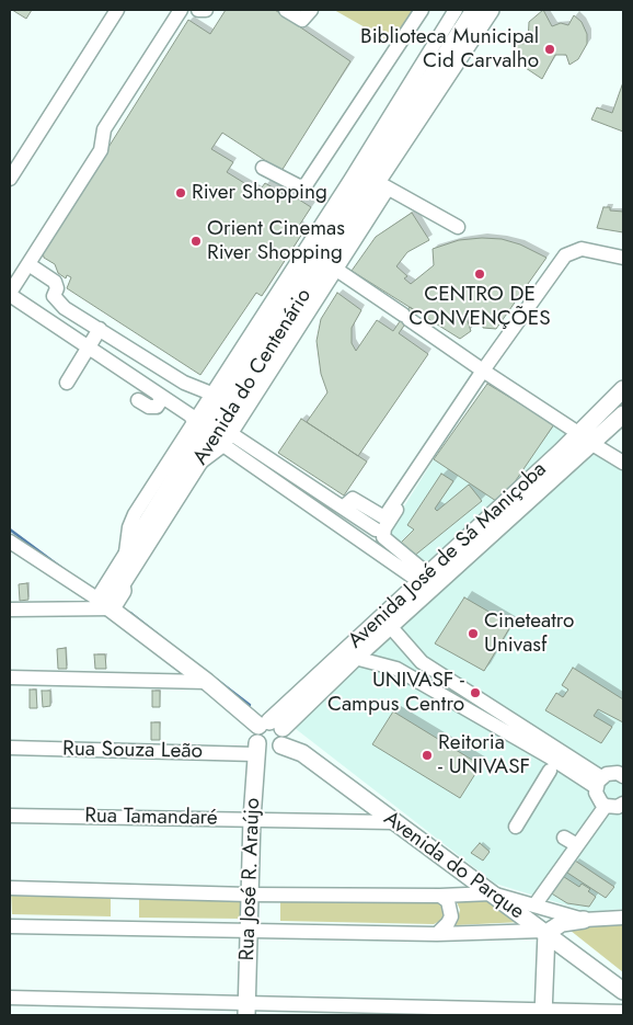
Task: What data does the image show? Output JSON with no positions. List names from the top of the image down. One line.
{"streets":{"main road":["Avenida do Centenário","Avenida José de Sá Maniçoba","Avenida do Parque","Rua José R. Araújo"],"street":["Rua Souza Leão","Rua Tamandaré"]},"crossings":[["Avenida José de Sá Maniçoba","Rua Souza Leão"],["Avenida José de Sá Maniçoba","Avenida do Parque"],["Avenida José de Sá Maniçoba","Rua José R. Araújo"],["Rua Souza Leão","Avenida do Parque"],["Rua Souza Leão","Rua José R. Araújo"],["Rua Tamandaré","Avenida do Parque"],["Rua Tamandaré","Rua José R. Araújo"],["Avenida do Parque","Rua José R. Araújo"]],"places":["Biblioteca Municipal Cid Carvalho","River Shopping","Orient Cinemas River Shopping","CENTRO DE CONVENÇÕES","Cineteatro Univasf","UNIVASF - Campus Centro","Reitoria - UNIVASF"]}
